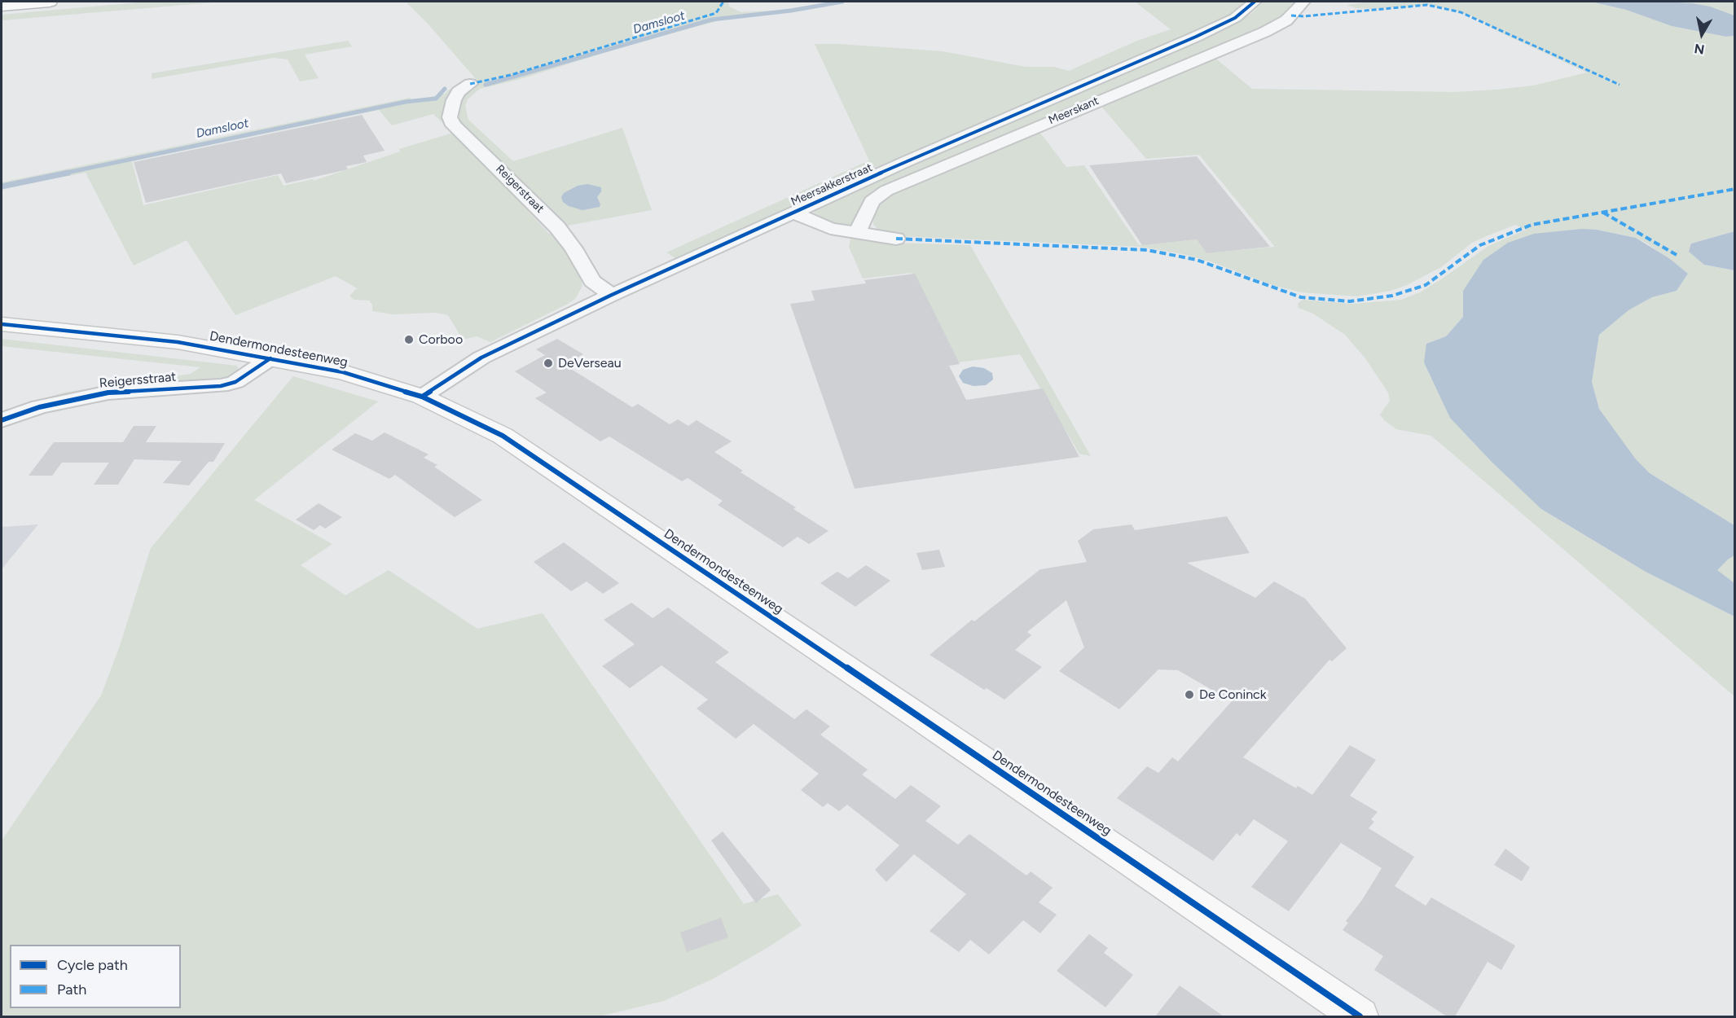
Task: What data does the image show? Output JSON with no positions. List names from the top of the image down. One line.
{"streets":{"main road":["Dendermondesteenweg"],"street":["Meerskant","Meersakkerstraat","Reigerstraat","Reigersstraat"]},"crossings":[["Meersakkerstraat","Reigerstraat"],["Meersakkerstraat","Dendermondesteenweg"],["Dendermondesteenweg","Reigersstraat"]],"water":["Damsloot"],"places":["Corboo","DeVerseau","De Coninck"],"legend":["Cycle path","Path"],"north":"bottom"}
